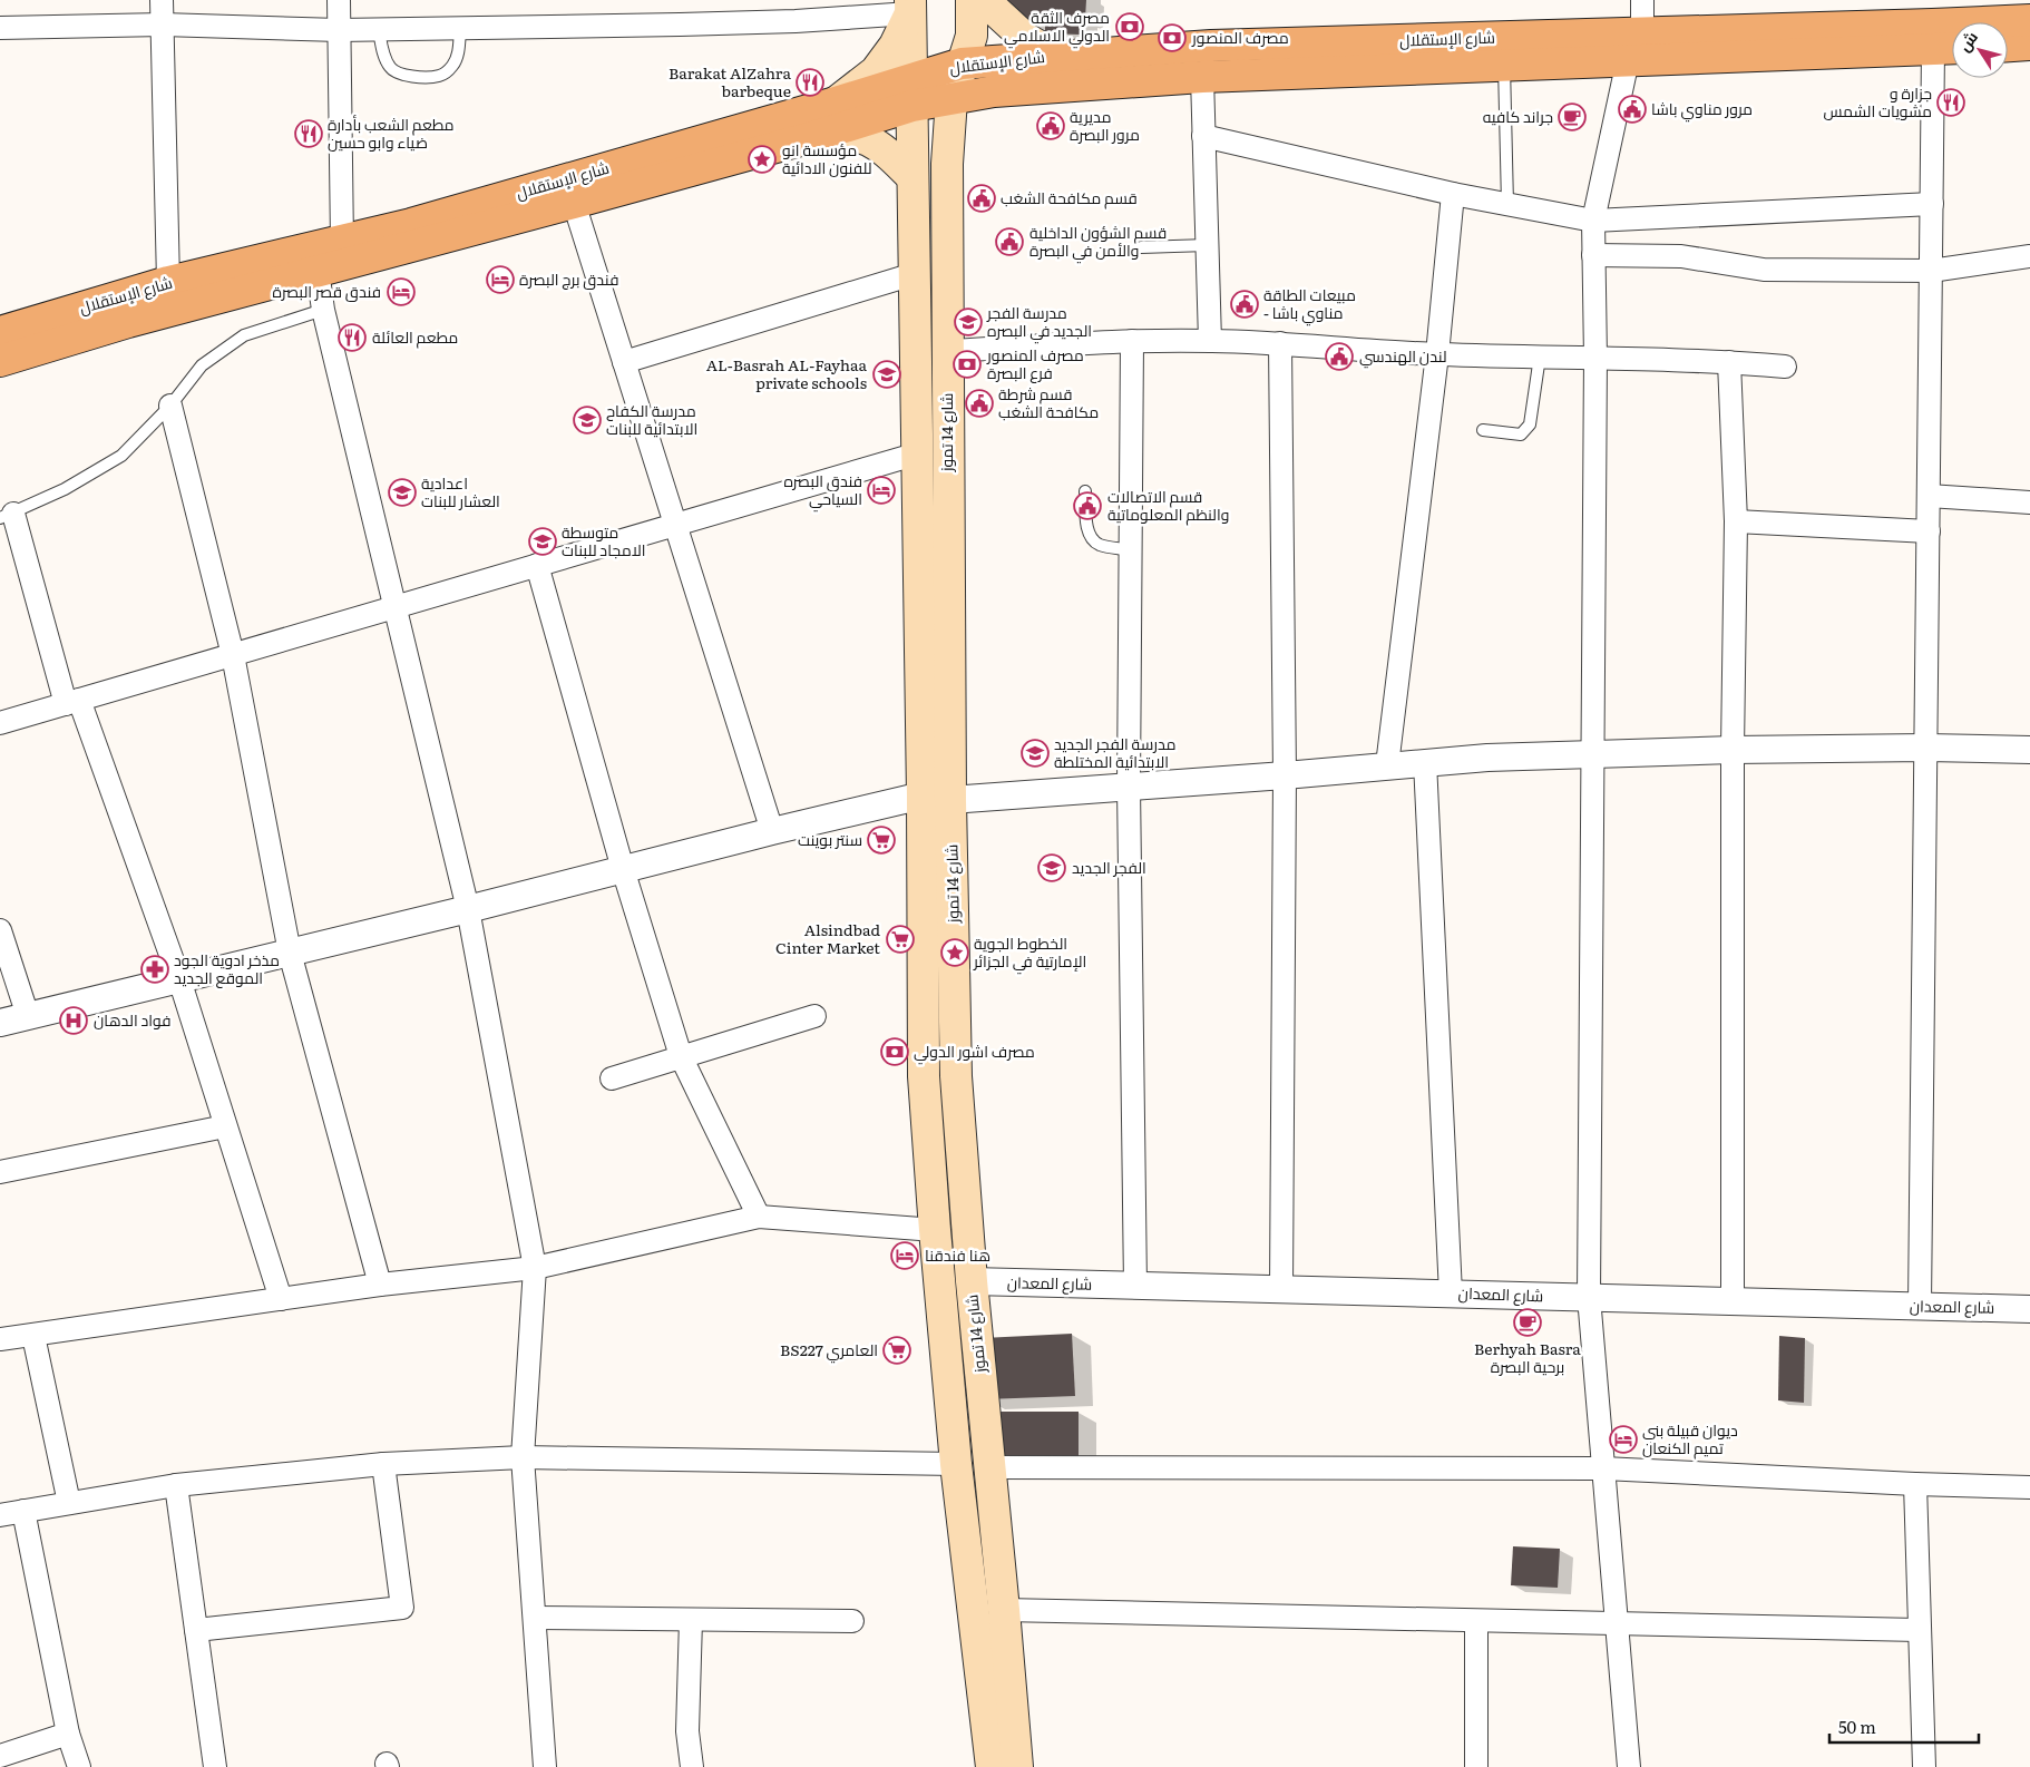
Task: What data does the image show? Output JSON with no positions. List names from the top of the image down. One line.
{"streets":{"main road":["شارع الإستقلال","شارع 14 تموز"],"street":["شارع المعدان"]},"crossings":[["شارع الإستقلال","شارع 14 تموز"],["شارع 14 تموز","شارع المعدان"]],"places":{"bank":["مصرف الثقة الدولي الاسلامي","مصرف المنصور","مصرف المنصور فرع البصرة","مصرف اشور الدولي"],"restaurant":["Barakat AlZahra barbeque","جزارة و مشويات الشمس","مطعم الشعب بأدارة ضياء وابو حسين","مطعم العائلة"],"public building":["مرور مناوي باشا","مديرية مرور البصرة","قسم مكافحة الشغب","قسم الشؤون الداخلية والأمن في البصرة","مبيعات الطاقة - مناوي باشا","لندن الهندسي","قسم شرطة مكافحة الشغب","قسم الاتصالات والنظم المعلوماتية"],"cafe":["جراند كافيه","Berhyah Basra برحية البصرة"],"place":["مؤسسة انو للفنون الادائية","الخطوط الجوية الإمارتية في الجزائر"],"hotel":["فندق برج البصرة","فندق قصر البصرة","فندق البصره السياحي","هنا فندقنا","ديوان قبيلة بني تميم الكنعان"],"school or university":["مدرسة الفجر الجديد في البصره","AL-Basrah AL-Fayhaa private schools","مدرسة الكفاح الابتدائية للبنات","اعدادية العشار للبنات","متوسطة الامجاد للبنات","مدرسة الفجر الجديد الابتدائية المختلطة","الفجر الجديد"],"supermarket":["سنتر بوينت","Alsindbad Cinter Market","BS227 العامري"],"pharmacy":["مذخر ادوية الجود الموقع الجديد"],"hospital":["فواد الدهان"]},"scale_bar":"50 m","north":"top left"}
